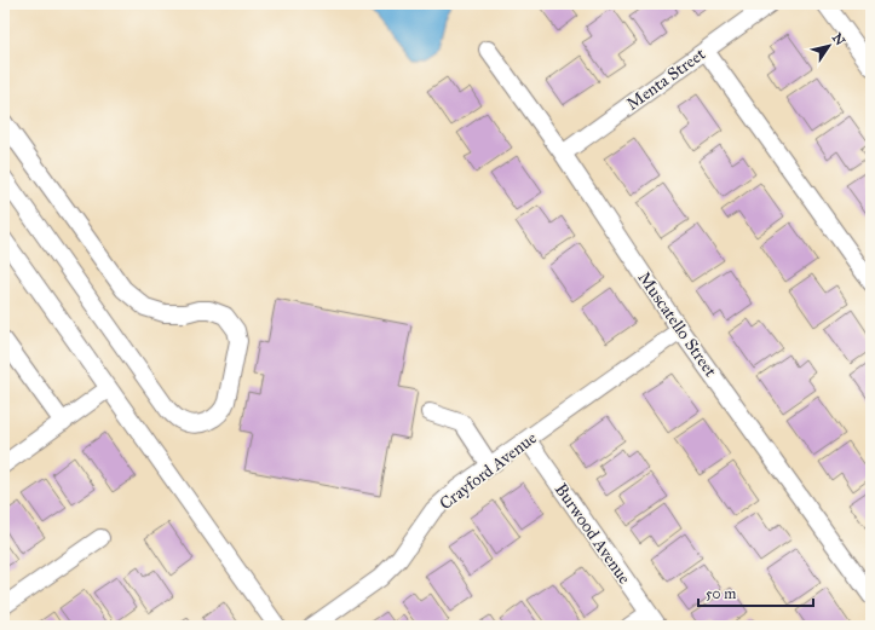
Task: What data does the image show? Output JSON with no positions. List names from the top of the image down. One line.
{"streets":{"street":["Menta Street","Muscatello Street","Crayford Avenue","Burwood Avenue"]},"crossings":[["Menta Street","Muscatello Street"],["Muscatello Street","Crayford Avenue"],["Crayford Avenue","Burwood Avenue"]],"scale_bar":"50 m","north":"top right"}
